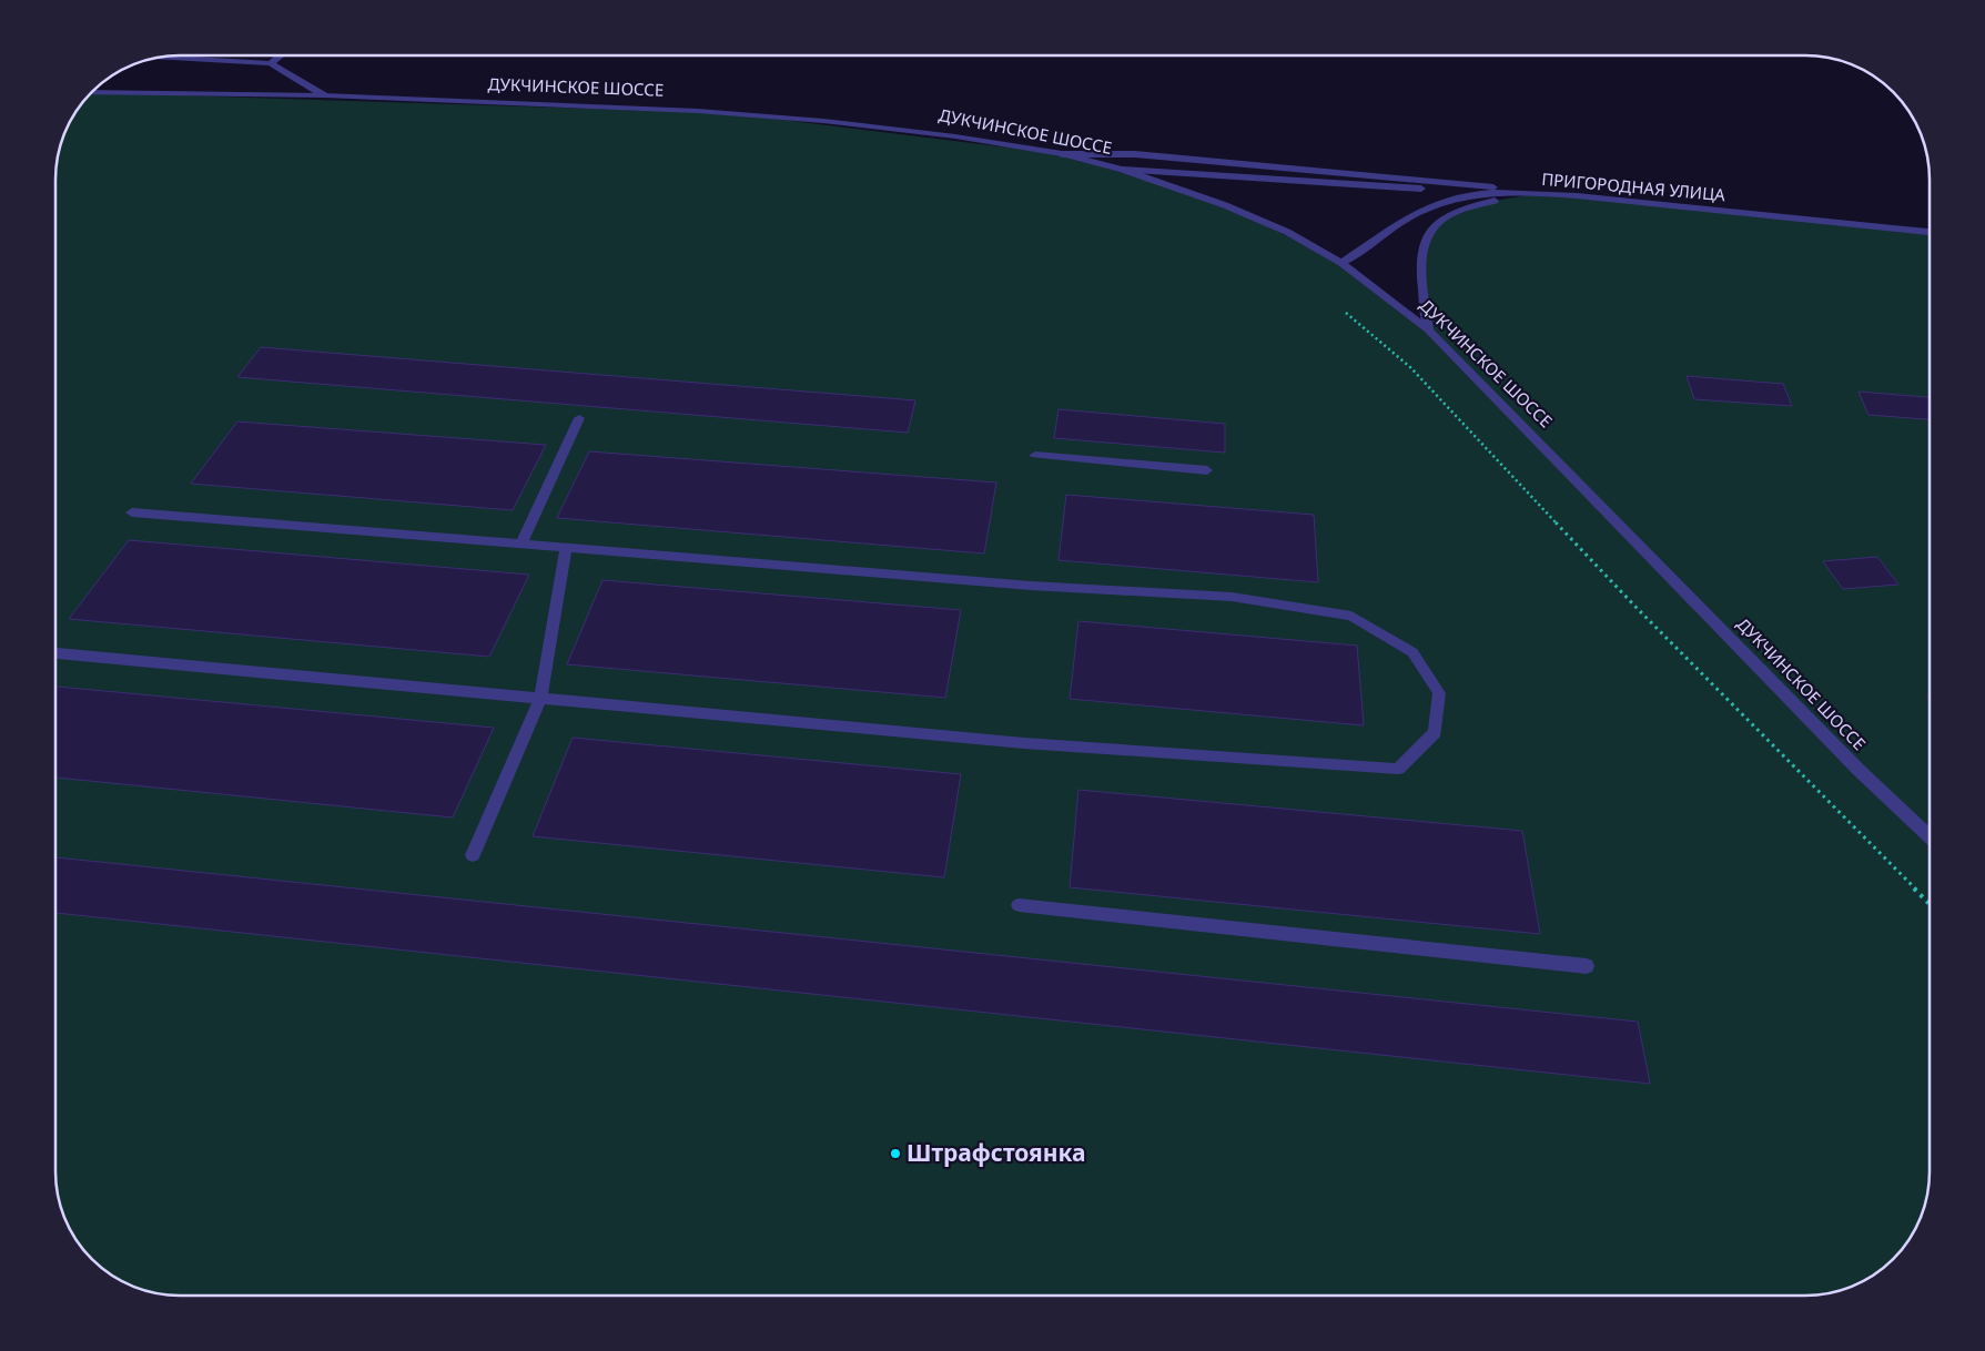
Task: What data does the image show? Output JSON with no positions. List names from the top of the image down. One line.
{"streets":{"street":["ДУКЧИНСКОЕ ШОССЕ","ПРИГОРОДНАЯ УЛИЦА"]},"crossings":[["ДУКЧИНСКОЕ ШОССЕ","ПРИГОРОДНАЯ УЛИЦА"]],"places":["Штрафстоянка"]}
